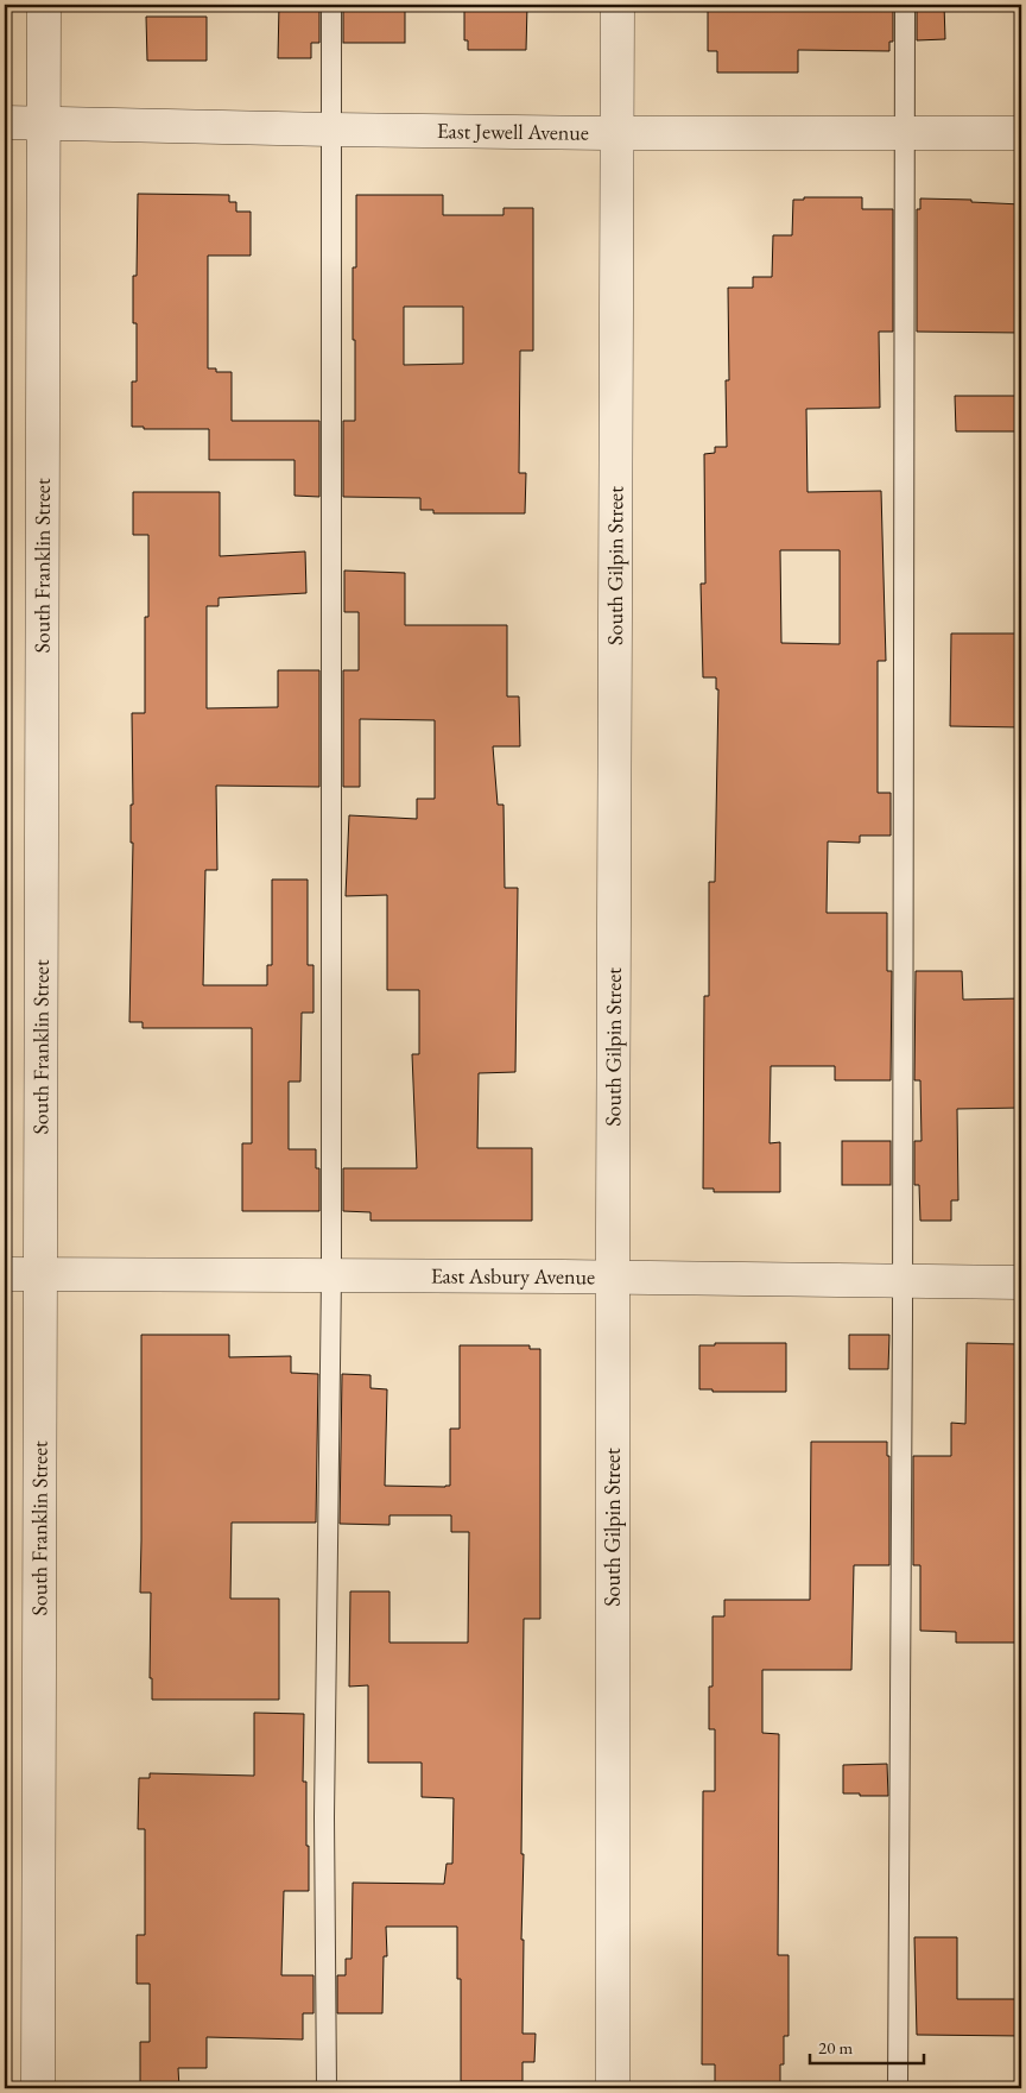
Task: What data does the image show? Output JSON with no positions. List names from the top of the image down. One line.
{"streets":{"street":["East Jewell Avenue","South Franklin Street","South Gilpin Street","East Asbury Avenue"]},"crossings":[["East Jewell Avenue","South Franklin Street"],["East Jewell Avenue","South Gilpin Street"],["South Franklin Street","East Asbury Avenue"],["South Gilpin Street","East Asbury Avenue"]],"scale_bar":"20 m"}
